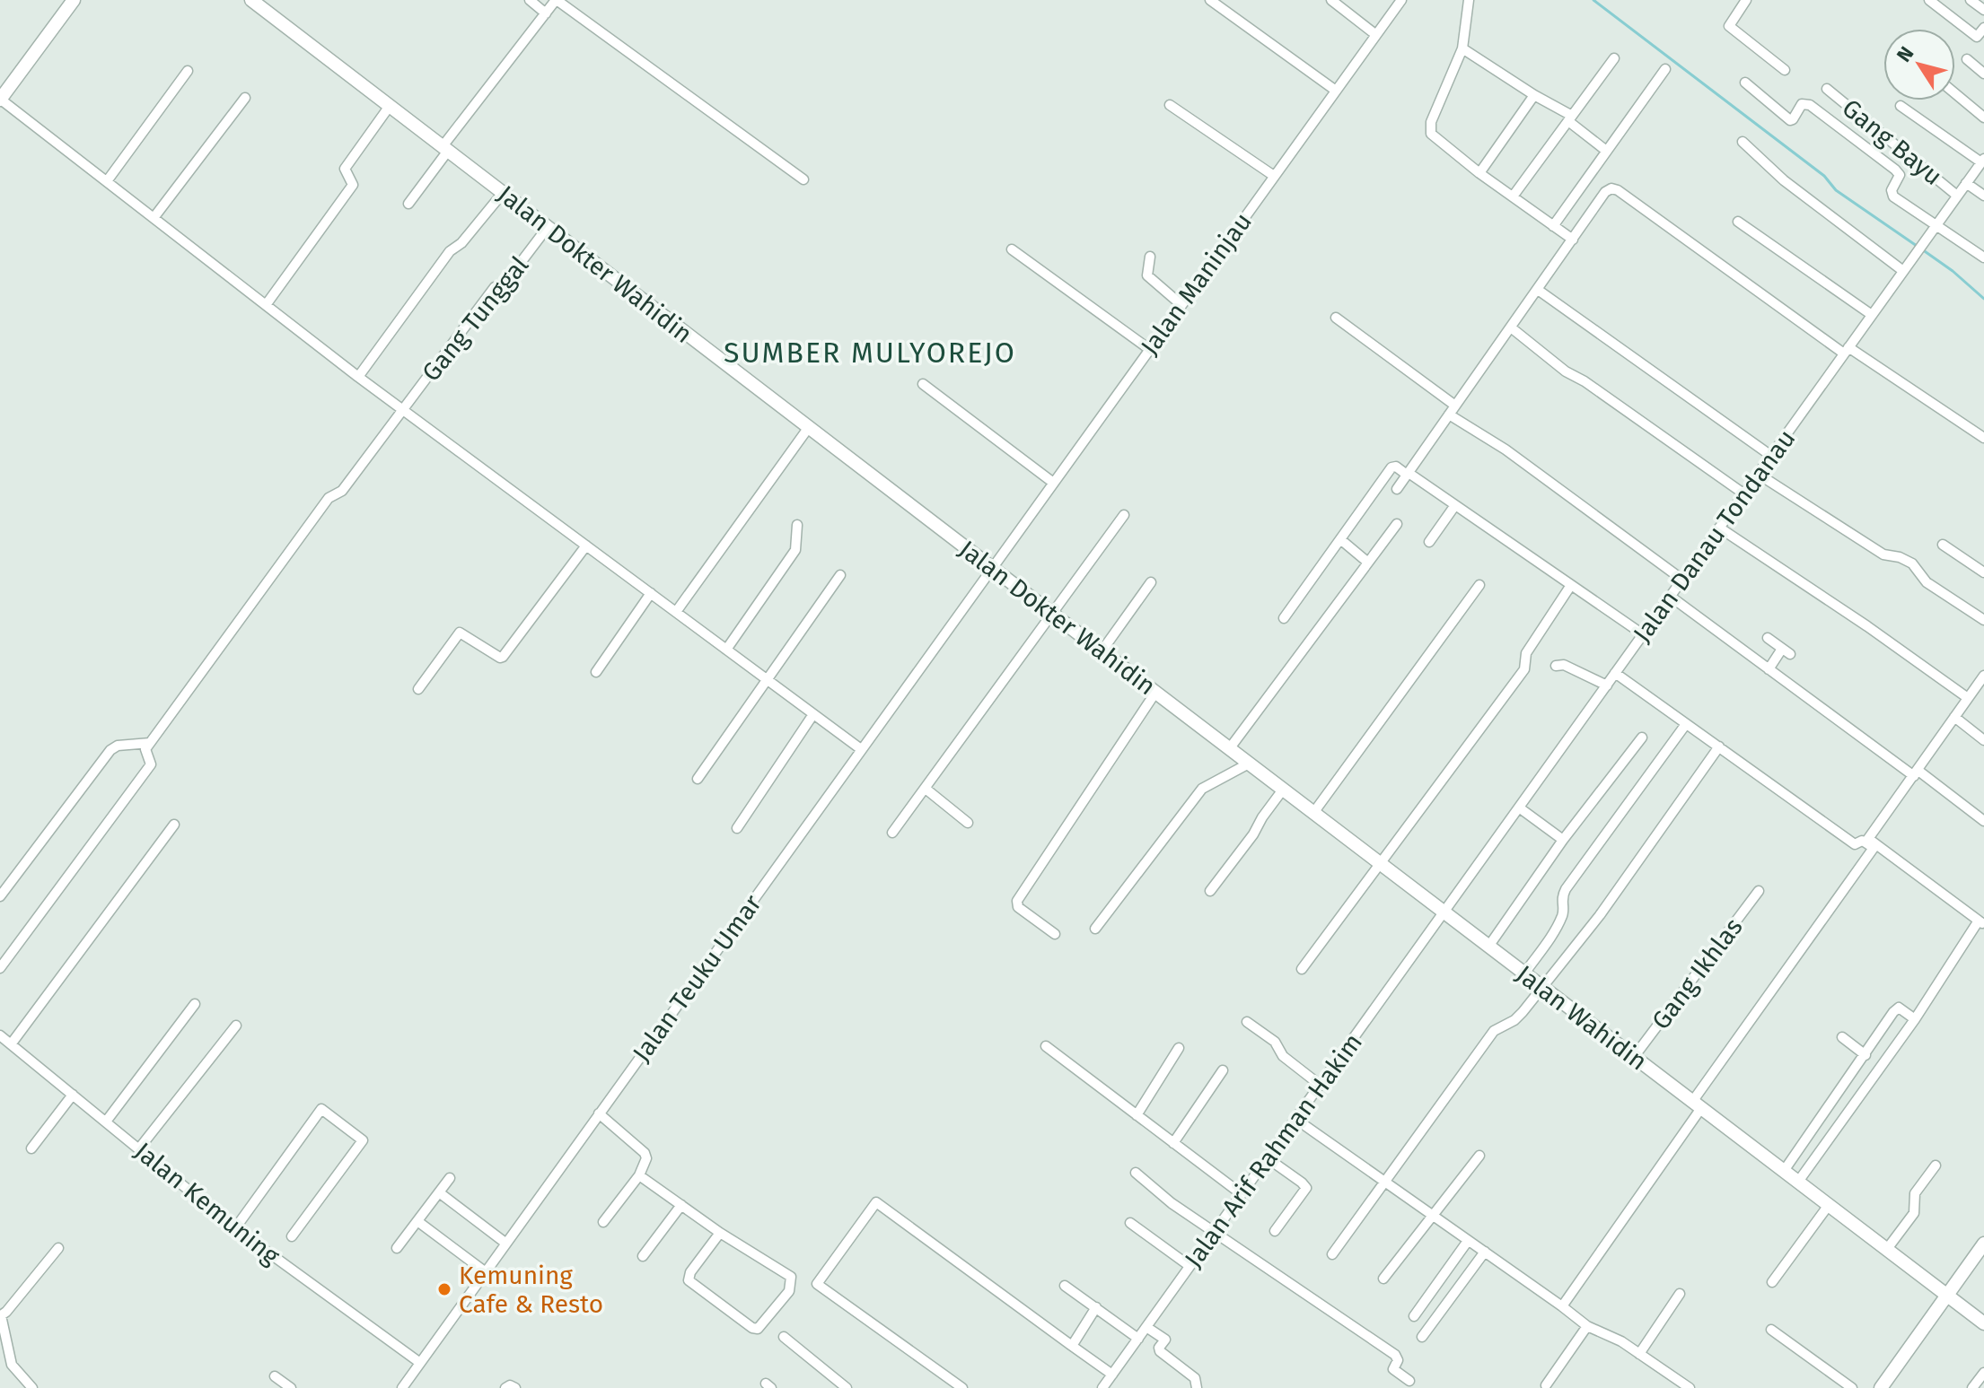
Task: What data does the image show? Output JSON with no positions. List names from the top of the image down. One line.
{"streets":{"street":["Gang Bayu","Jalan Dokter Wahidin","Jalan Maninjau","Gang Tunggal","Jalan Danau Tondanau","Gang Ikhlas","Jalan Teuku Umar","Jalan Wahidin","Jalan Arif Rahman Hakim","Jalan Kemuning"]},"crossings":[["Gang Bayu","Jalan Danau Tondanau"],["Jalan Dokter Wahidin","Jalan Maninjau"],["Jalan Dokter Wahidin","Gang Tunggal"],["Jalan Dokter Wahidin","Jalan Teuku Umar"],["Jalan Dokter Wahidin","Jalan Wahidin"],["Jalan Maninjau","Jalan Teuku Umar"],["Jalan Danau Tondanau","Jalan Wahidin"],["Jalan Danau Tondanau","Jalan Arif Rahman Hakim"],["Gang Ikhlas","Jalan Wahidin"],["Jalan Teuku Umar","Jalan Kemuning"],["Jalan Wahidin","Jalan Arif Rahman Hakim"]],"districts":["SUMBER MULYOREJO"],"places":["Kemuning Cafe & Resto"],"north":"top left"}
